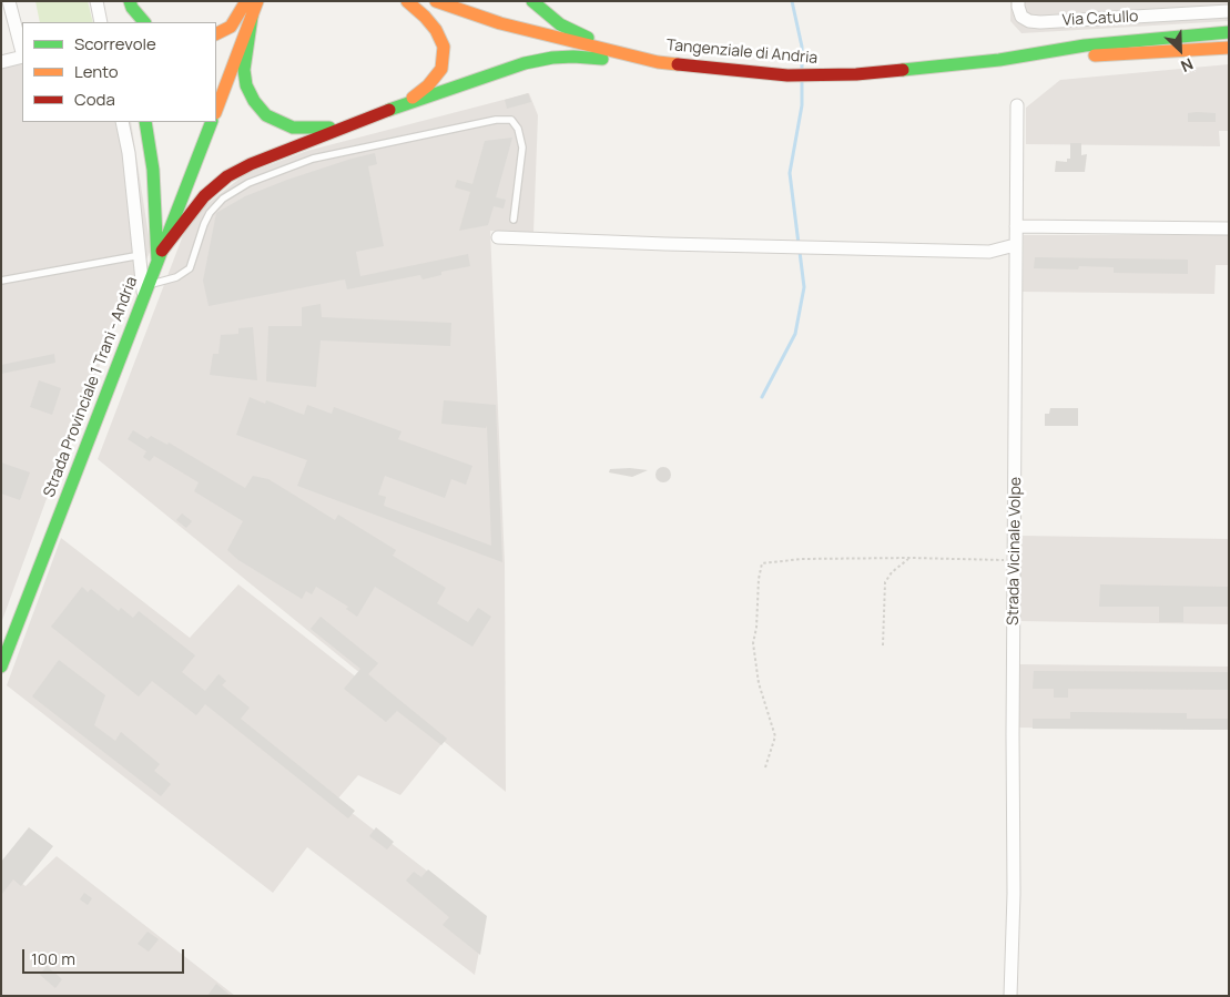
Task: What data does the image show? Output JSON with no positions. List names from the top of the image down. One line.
{"streets":{"main road":["Tangenziale di Andria","Strada Provinciale 1 Trani - Andria"],"street":["Via Catullo","Strada Vicinale Volpe"]},"legend":["Scorrevole","Lento","Coda"],"scale_bar":"100 m","north":"bottom right"}
